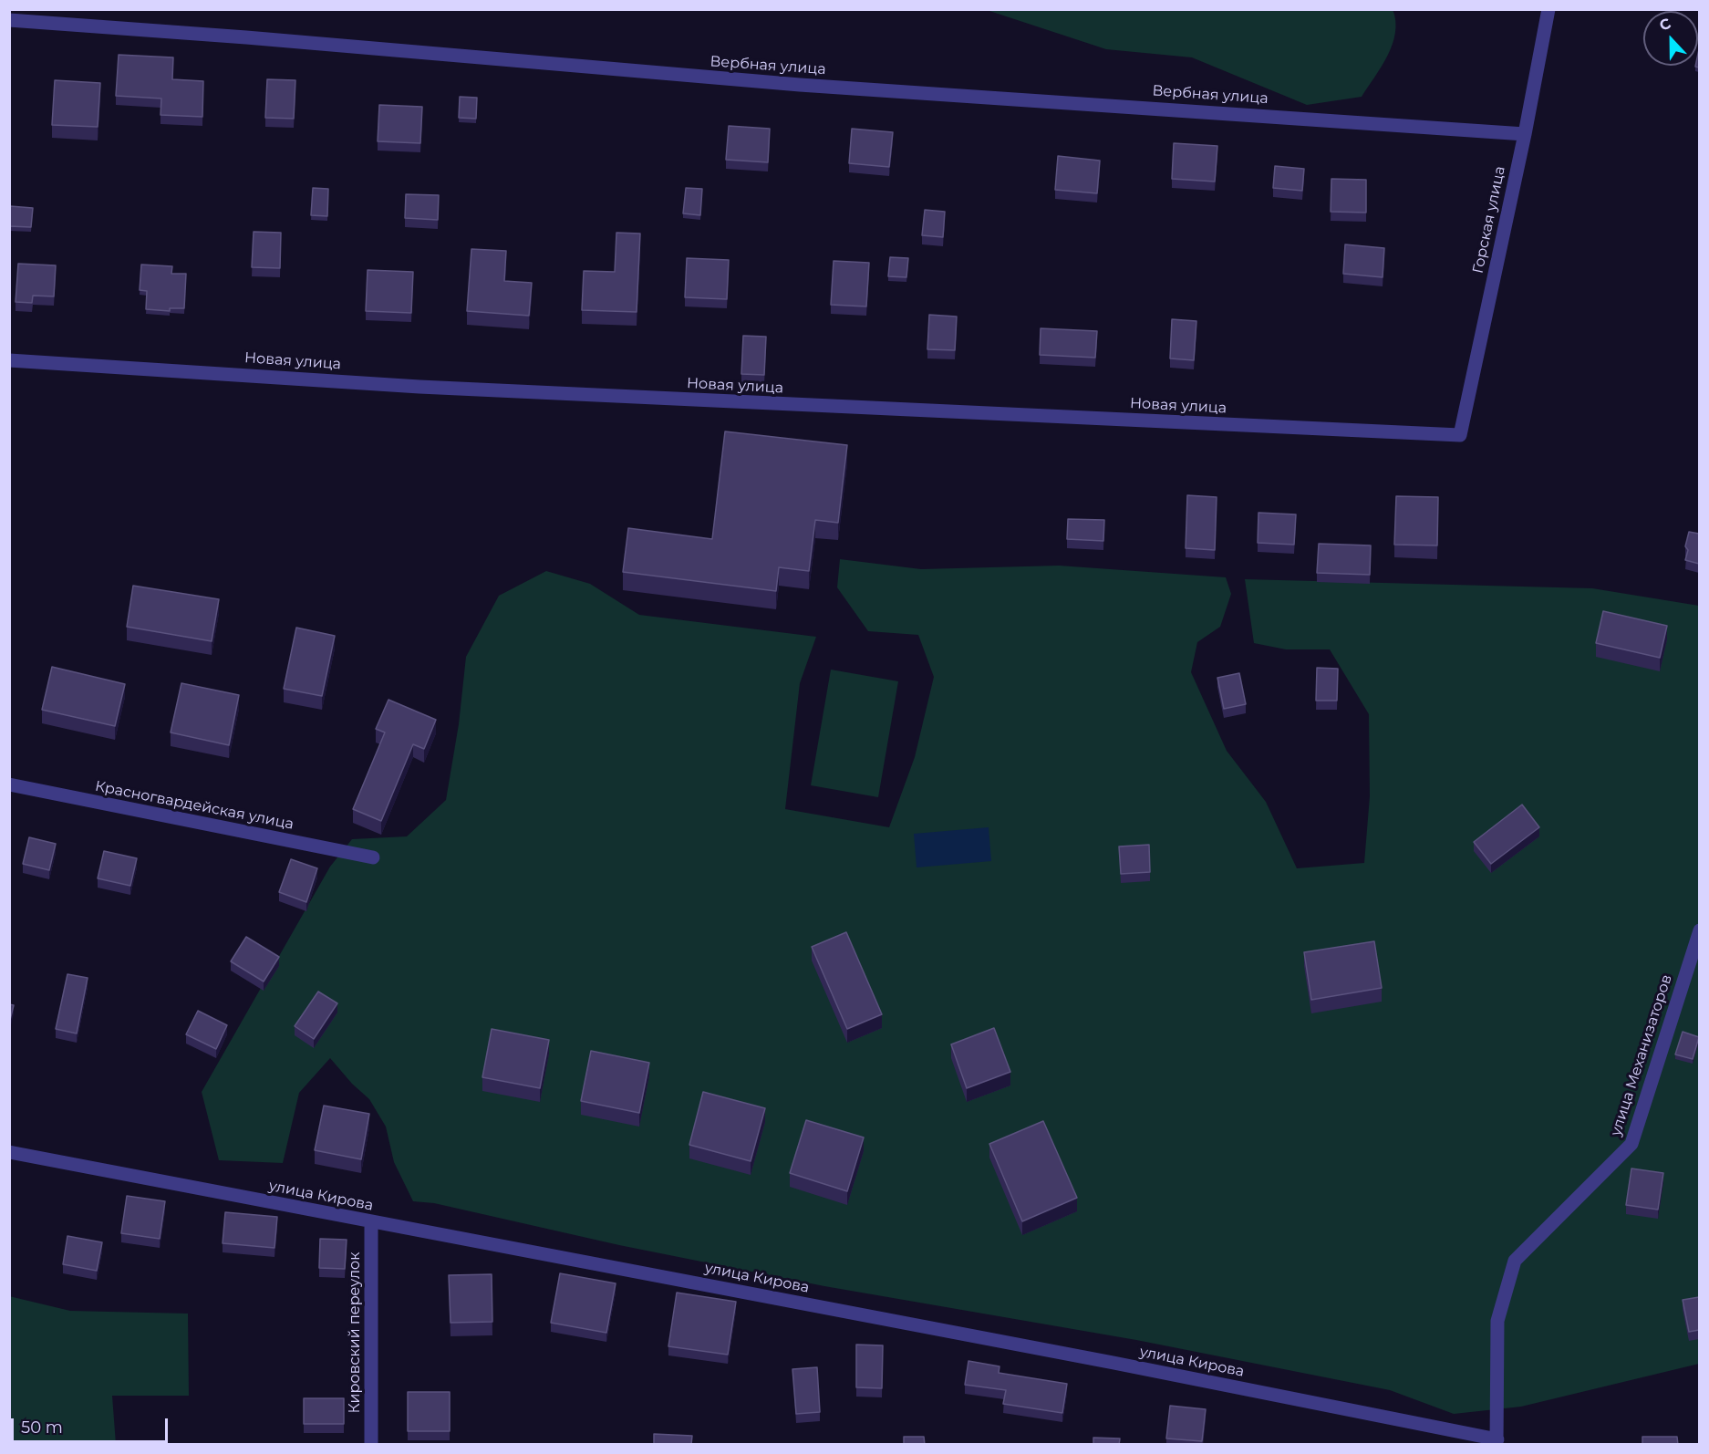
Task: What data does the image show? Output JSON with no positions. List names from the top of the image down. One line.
{"streets":{"street":["Вербная улица","Горская улица","Новая улица","Красногвардейская улица","улица Механизаторов","улица Кирова","Кировский переулок"]},"crossings":[["Вербная улица","Горская улица"],["Горская улица","Новая улица"],["улица Механизаторов","улица Кирова"],["улица Кирова","Кировский переулок"]],"scale_bar":"50 m","north":"top"}
